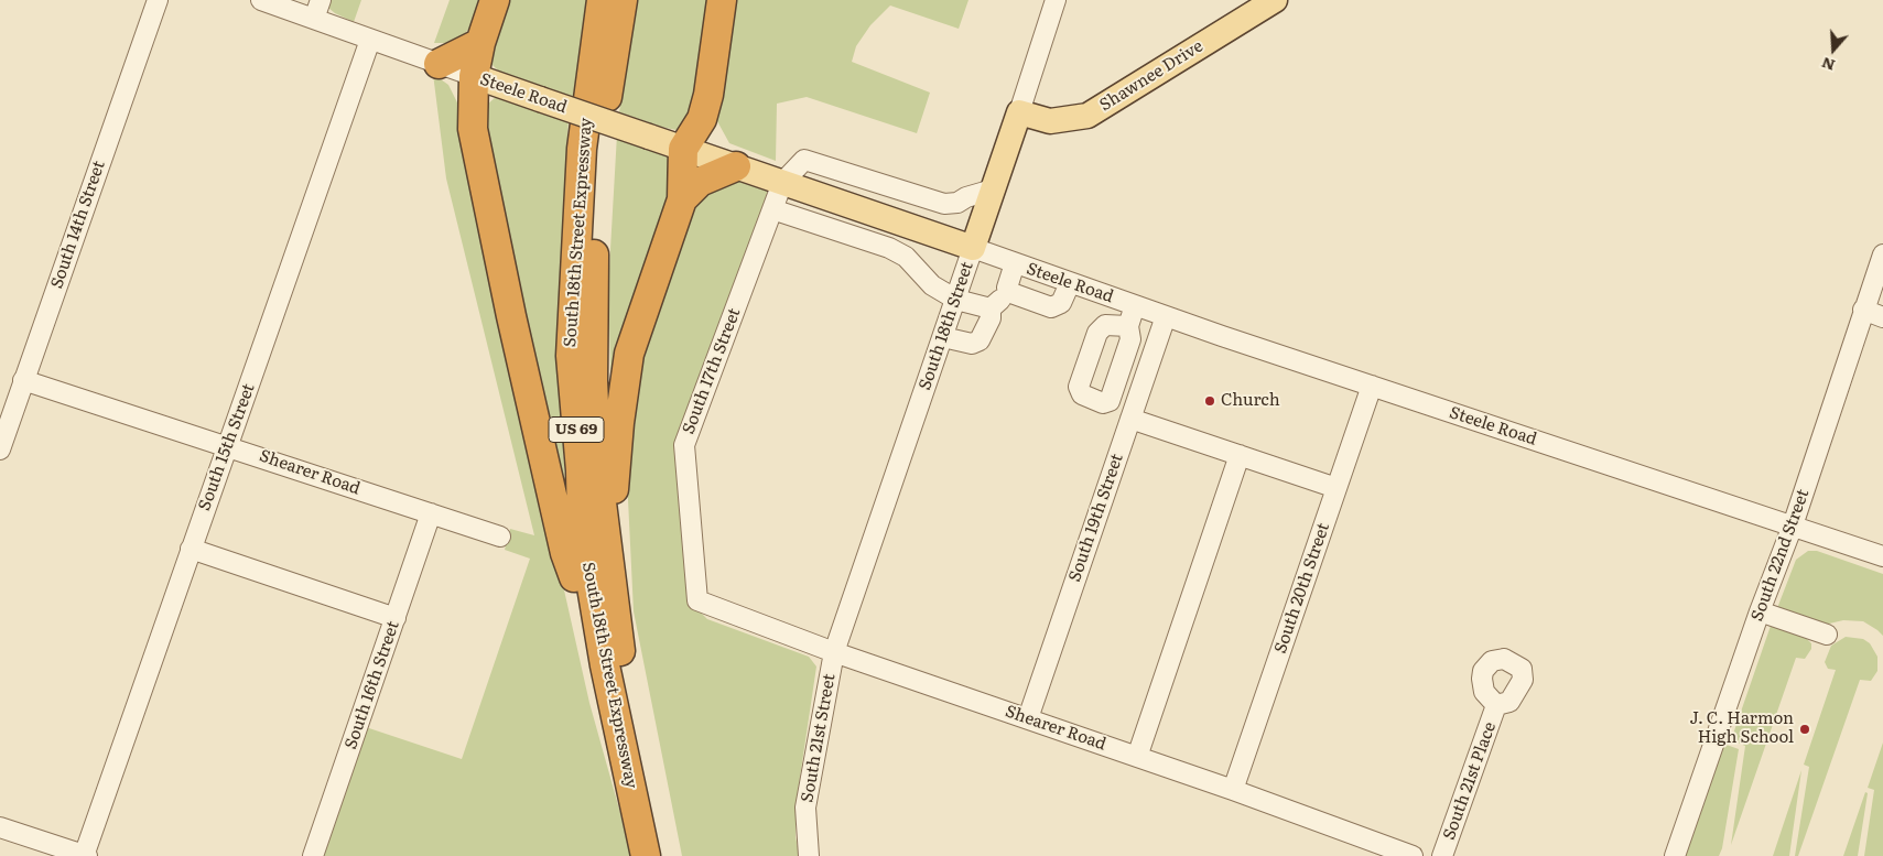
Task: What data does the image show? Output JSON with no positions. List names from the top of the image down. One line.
{"streets":{"highway":["South 18th Street Expressway","US 69"],"main road":["Shawnee Drive","Steele Road","South 18th Street"],"street":["South 14th Street","South 17th Street","South 15th Street","Shearer Road","South 19th Street","South 22nd Street","South 20th Street","South 16th Street","South 21st Street","South 21st Place"]},"crossings":[["Shawnee Drive","South 18th Street"],["Steele Road","South 18th Street"],["Steele Road","South 17th Street"],["Steele Road","South 15th Street"],["Steele Road","South 19th Street"],["Steele Road","South 22nd Street"],["Steele Road","South 20th Street"],["South 14th Street","Shearer Road"],["South 18th Street","Shearer Road"],["South 18th Street","South 21st Street"],["South 17th Street","Shearer Road"],["South 15th Street","Shearer Road"],["Shearer Road","South 19th Street"],["Shearer Road","South 20th Street"],["Shearer Road","South 16th Street"],["Shearer Road","South 21st Street"]],"places":["Church","J. C. Harmon High School"],"north":"bottom"}
